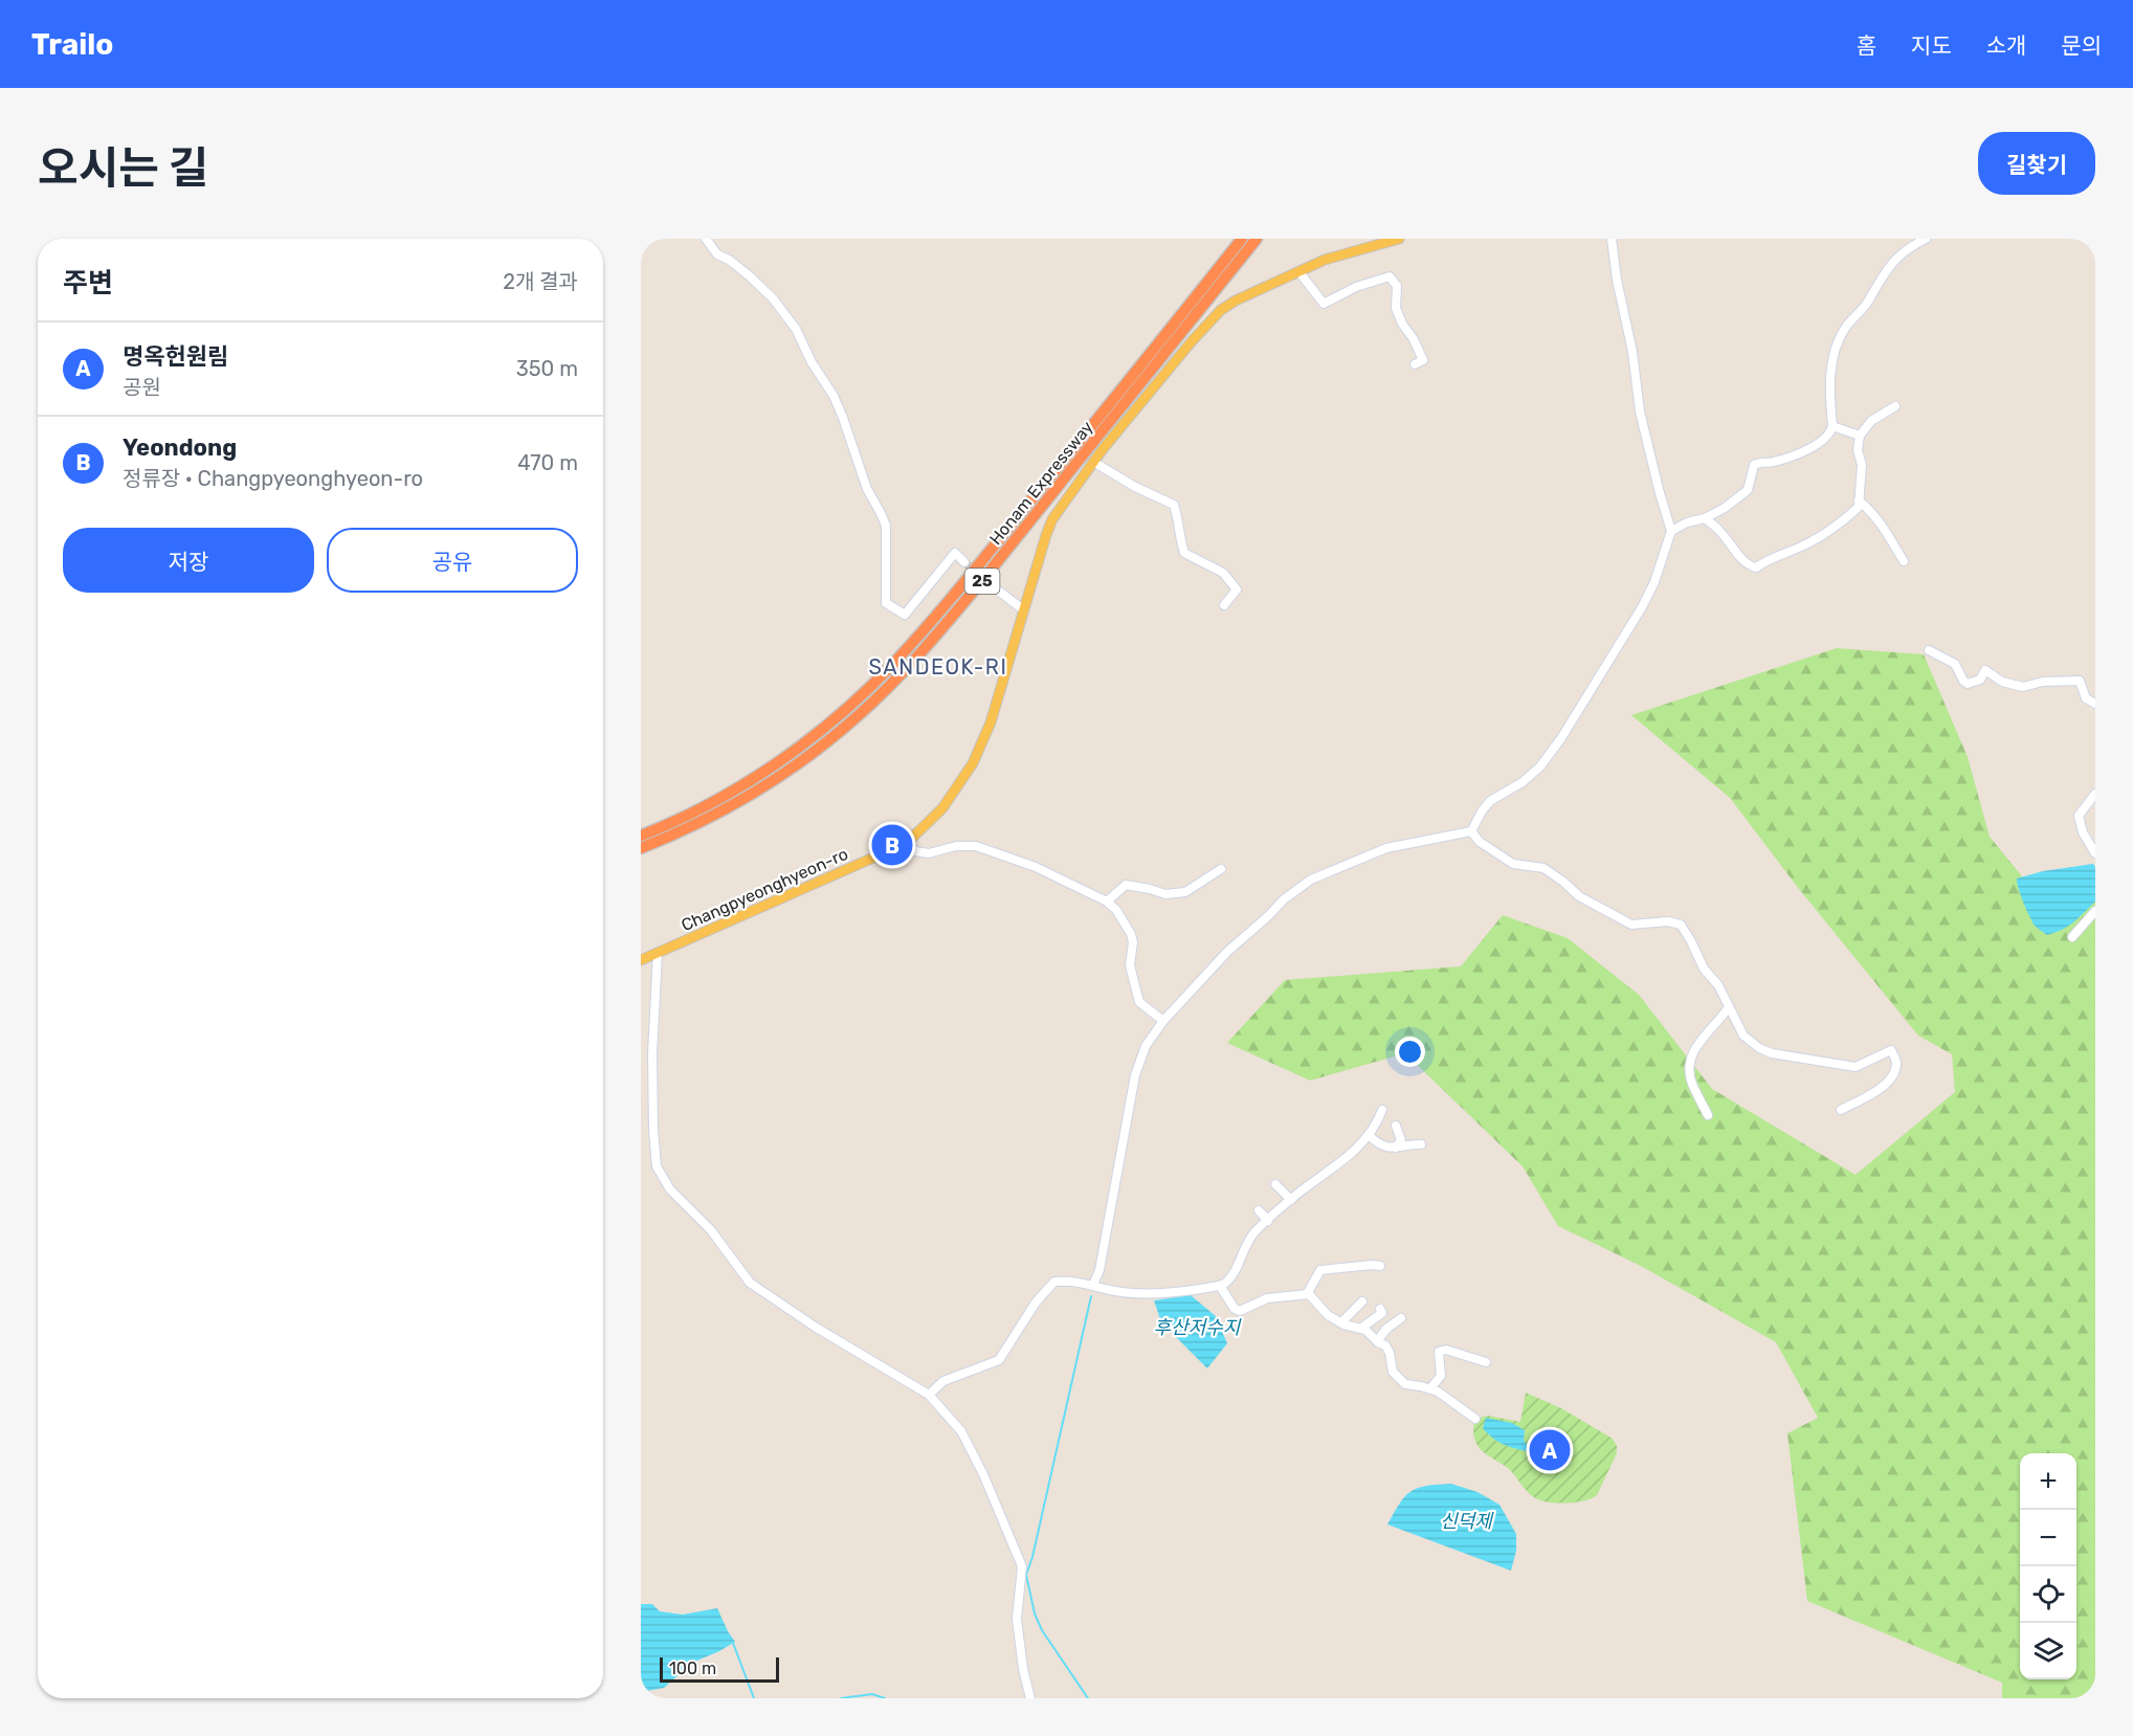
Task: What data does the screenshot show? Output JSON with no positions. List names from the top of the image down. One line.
{"streets":{"highway":["Honam Expressway","25"],"main road":["Changpyeonghyeon-ro"]},"districts":["SANDEOK-RI"],"water":["후산저수지","신덕제"],"scale_bar":"100 m","page":{"header":"Trailo","nav":["홈","지도","소개","문의"],"title":"오시는 길","buttons":["길찾기",["저장","공유"]],"heading":["주변","2개 결과"],"list":[{"mark":"A","name":"명옥헌원림","note":"공원","value":"350 m"},{"mark":"B","name":"Yeondong","note":"정류장 · Changpyeonghyeon-ro","value":"470 m"}],"pins":["B","A"],"map_buttons":["+","−"],"scale":"100 m"}}
